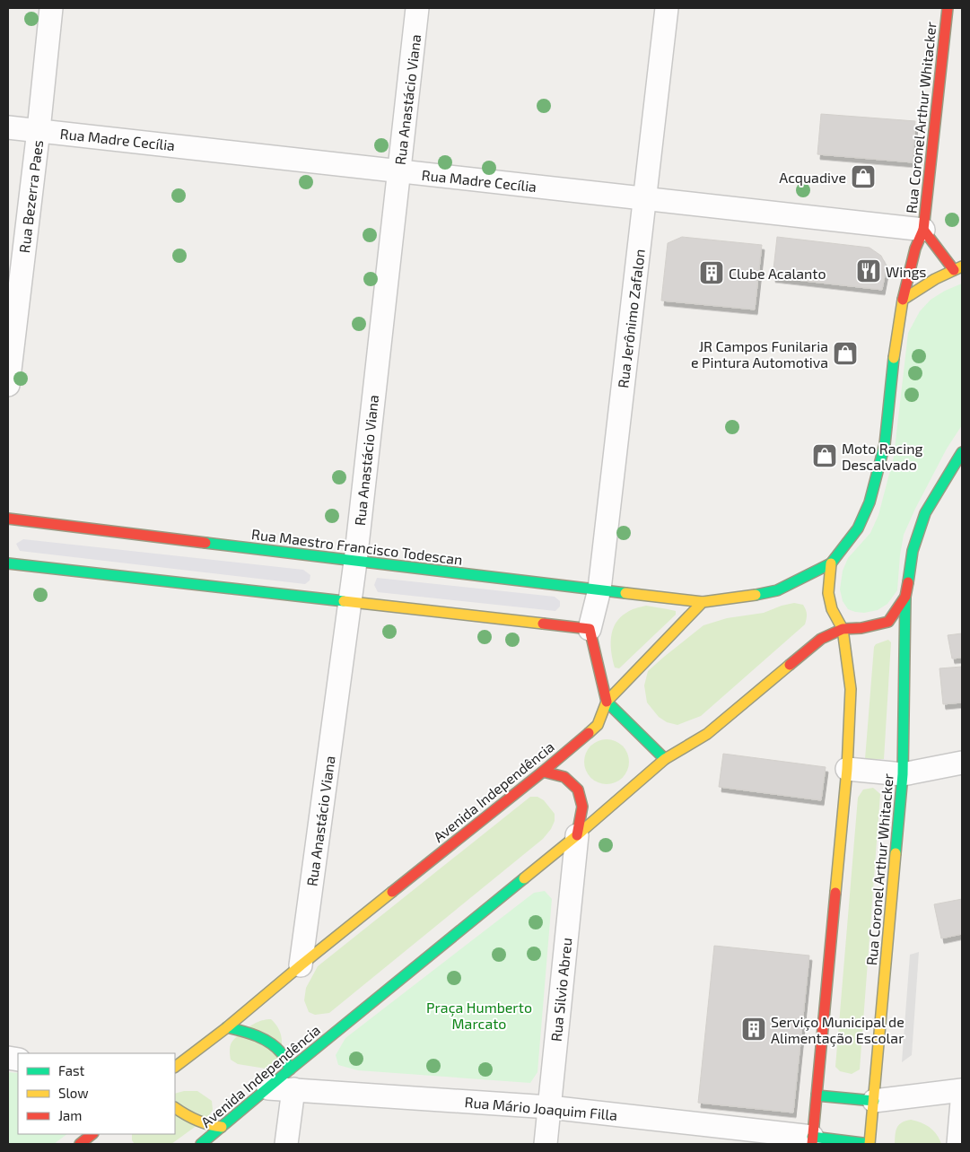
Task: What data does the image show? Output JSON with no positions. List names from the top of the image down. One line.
{"streets":{"main road":["Rua Coronel Arthur Whitacker","Rua Maestro Francisco Todescan","Avenida Independência"],"street":["Rua Anastácio Viana","Rua Madre Cecília","Rua Bezerra Paes","Rua Jerônimo Zafalon","Rua Silvio Abreu","Rua Mário Joaquim Filla"]},"crossings":[["Rua Anastácio Viana","Rua Madre Cecília"],["Rua Anastácio Viana","Rua Maestro Francisco Todescan"],["Rua Anastácio Viana","Avenida Independência"],["Rua Coronel Arthur Whitacker","Rua Madre Cecília"],["Rua Madre Cecília","Rua Bezerra Paes"],["Rua Madre Cecília","Rua Jerônimo Zafalon"],["Rua Jerônimo Zafalon","Rua Maestro Francisco Todescan"],["Rua Maestro Francisco Todescan","Avenida Independência"],["Avenida Independência","Rua Silvio Abreu"],["Avenida Independência","Rua Mário Joaquim Filla"],["Rua Silvio Abreu","Rua Mário Joaquim Filla"]],"parks":["Praça Humberto Marcato"],"places":{"shop":["Acquadive","JR Campos Funilaria e Pintura Automotiva","Moto Racing Descalvado"],"restaurant":["Wings"],"building":["Clube Acalanto","Serviço Municipal de Alimentação Escolar"]},"legend":["Fast","Slow","Jam"]}
